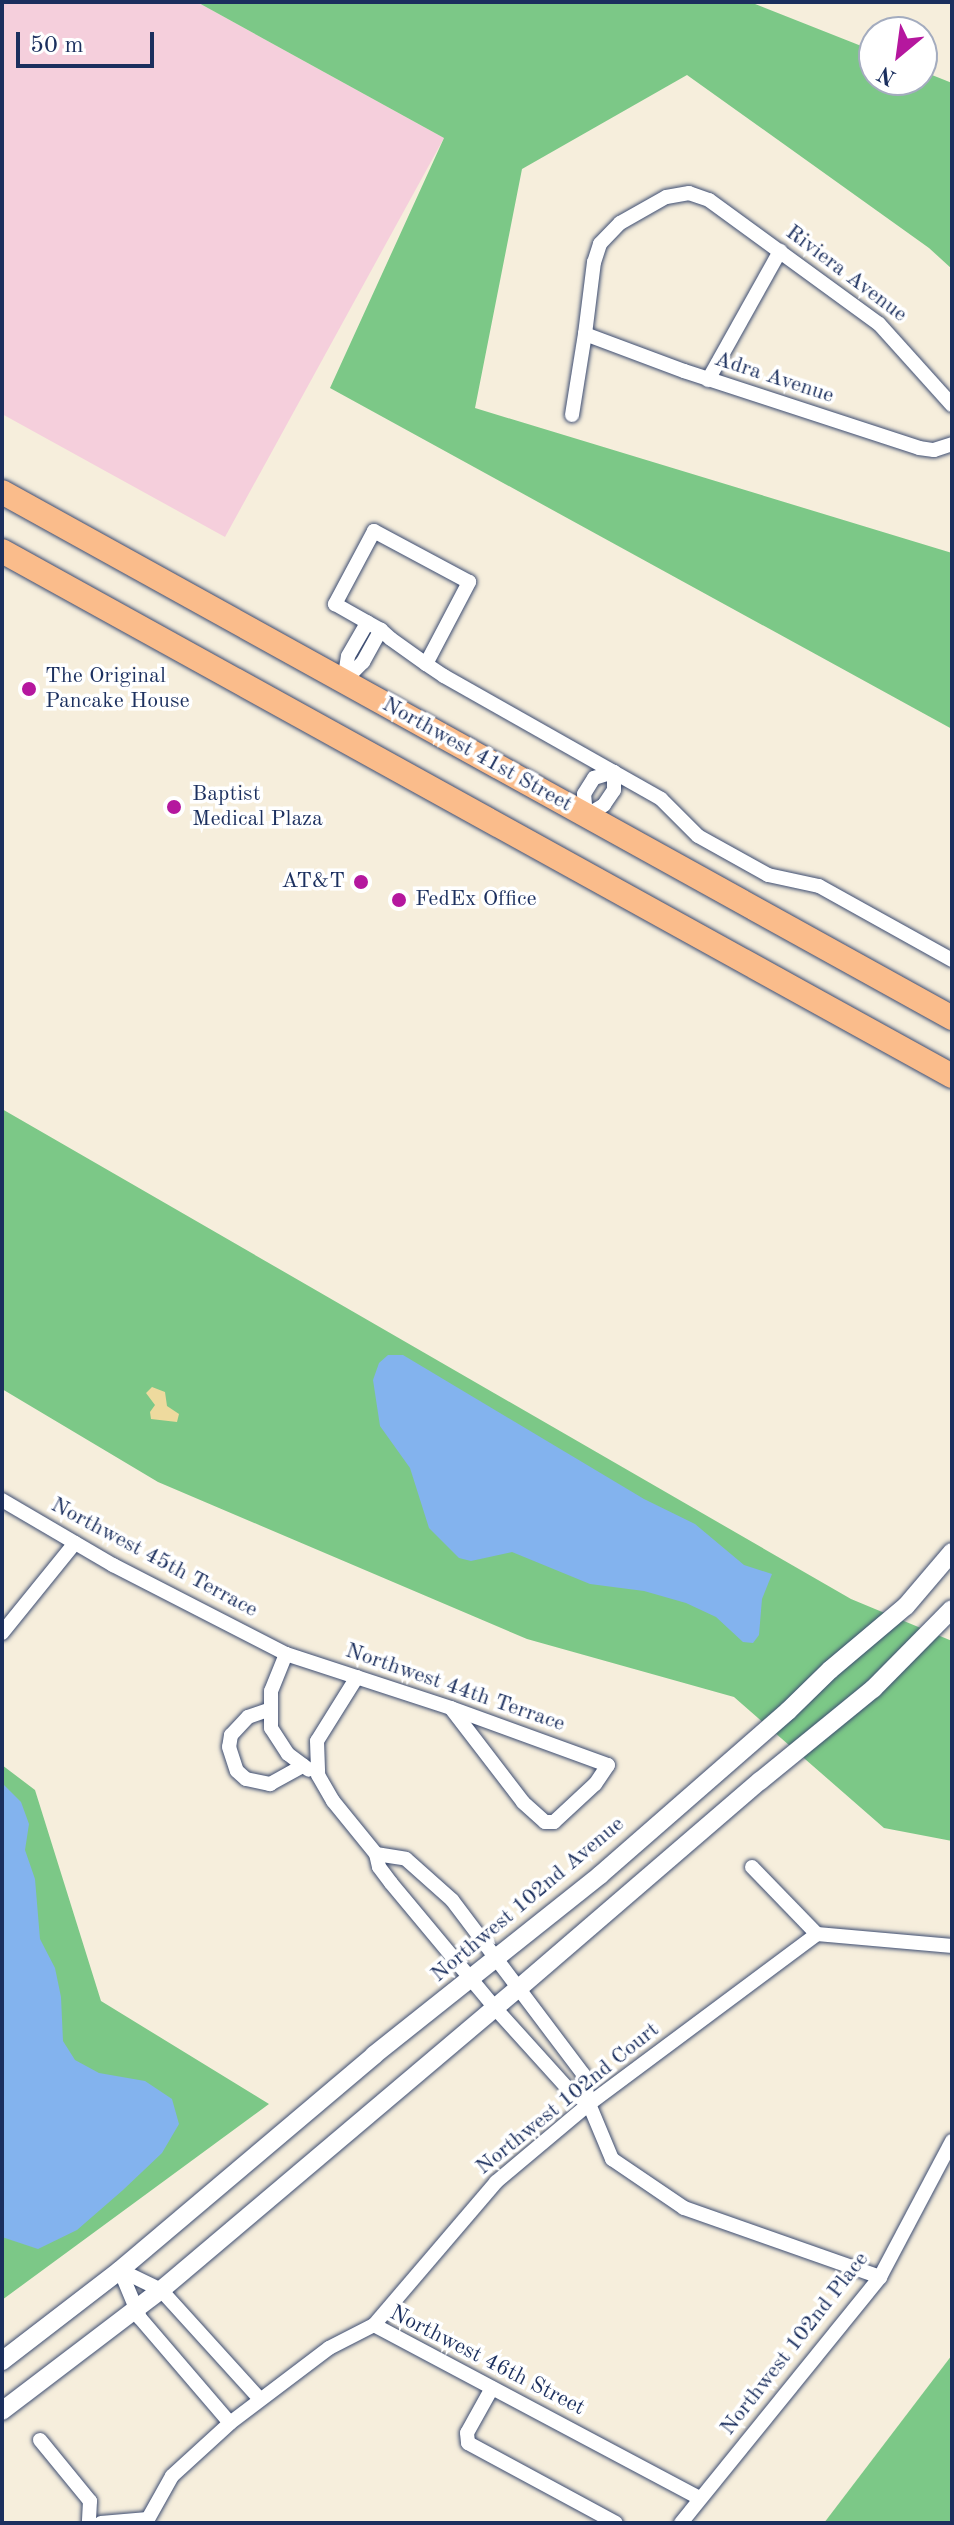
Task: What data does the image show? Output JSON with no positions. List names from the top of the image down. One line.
{"streets":{"main road":["Northwest 41st Street"],"street":["Riviera Avenue","Adra Avenue","Northwest 45th Terrace","Northwest 44th Terrace","Northwest 102nd Avenue","Northwest 102nd Court","Northwest 102nd Place","Northwest 46th Street"]},"crossings":[["Riviera Avenue","Adra Avenue"],["Northwest 45th Terrace","Northwest 44th Terrace"],["Northwest 102nd Court","Northwest 46th Street"],["Northwest 102nd Place","Northwest 46th Street"]],"places":["The Original Pancake House","Baptist Medical Plaza","AT&T","FedEx Office"],"scale_bar":"50 m","north":"bottom left"}
